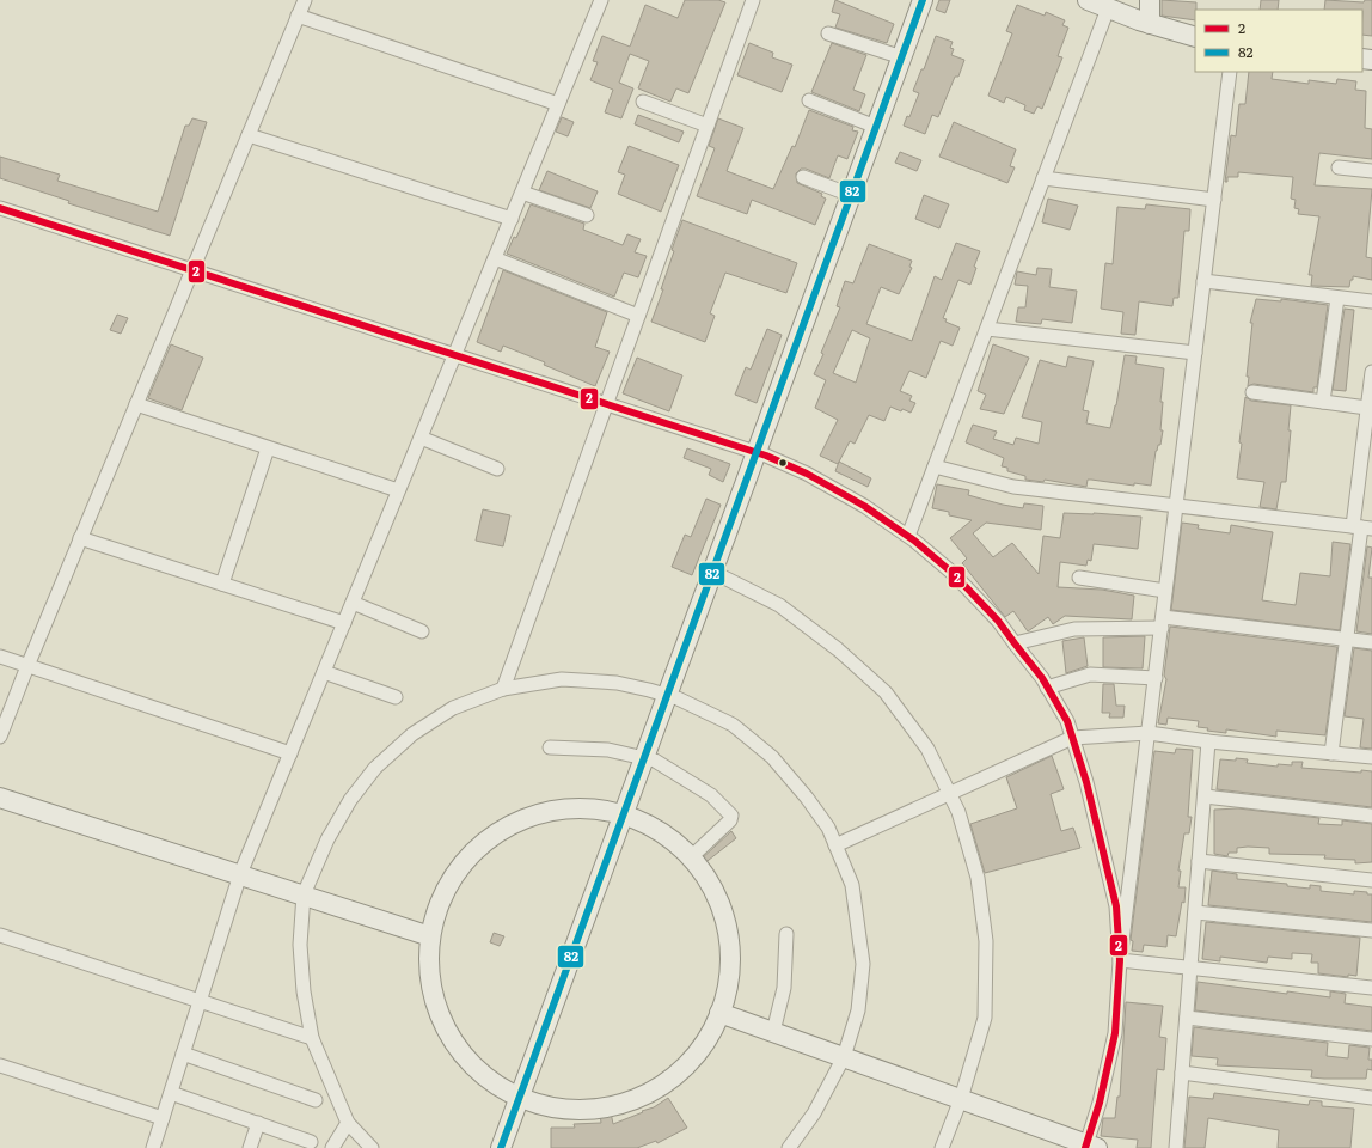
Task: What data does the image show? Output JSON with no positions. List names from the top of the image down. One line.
{"lines":["transit line 82","transit line 2"],"legend":["2","82"]}
